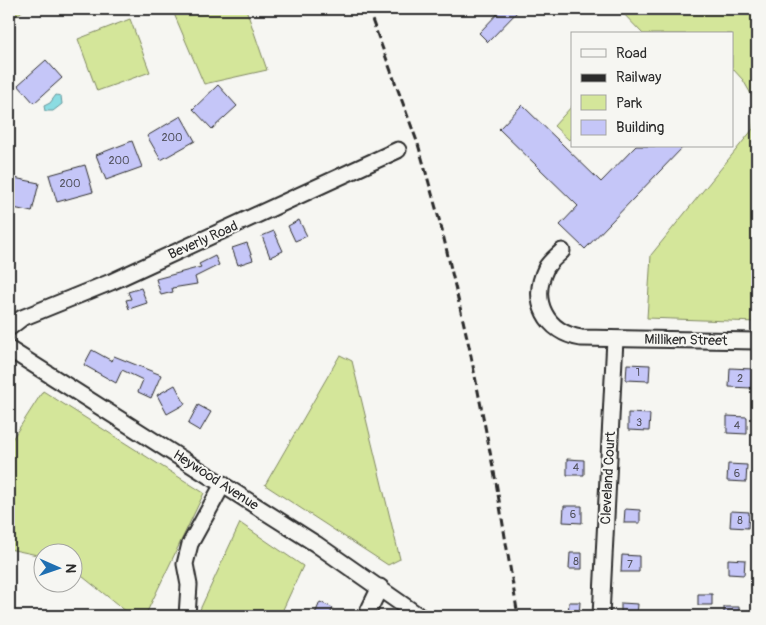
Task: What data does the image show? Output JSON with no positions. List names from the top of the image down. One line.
{"streets":{"street":["Beverly Road","Milliken Street","Cleveland Court","Heywood Avenue"]},"crossings":[["Milliken Street","Cleveland Court"]],"house_numbers":["200","200","200","1","2","3","4","4","6","6","8","8","7"],"legend":["Road","Railway","Park","Building"],"north":"right"}
